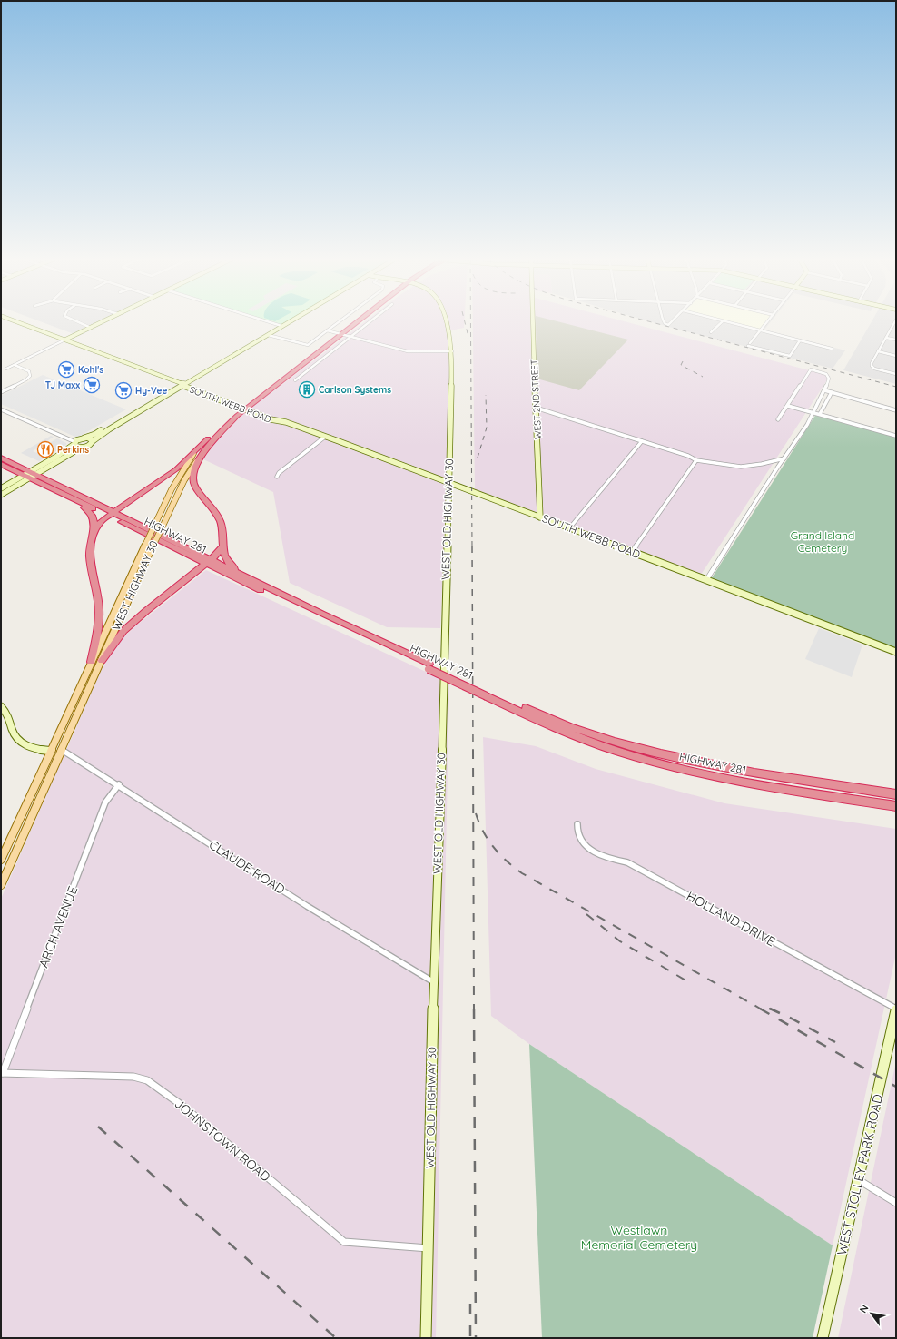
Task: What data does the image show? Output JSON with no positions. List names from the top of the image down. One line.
{"streets":{"highway":["HIGHWAY 281","WEST HIGHWAY 30"],"street":["WEST 2ND STREET","SOUTH WEBB ROAD","WEST OLD HIGHWAY 30","CLAUDE ROAD","HOLLAND DRIVE","ARCH AVENUE","JOHNSTOWN ROAD","WEST STOLLEY PARK ROAD"]},"crossings":[["WEST 2ND STREET","SOUTH WEBB ROAD"],["SOUTH WEBB ROAD","WEST OLD HIGHWAY 30"],["SOUTH WEBB ROAD","WEST HIGHWAY 30"],["WEST OLD HIGHWAY 30","CLAUDE ROAD"],["WEST OLD HIGHWAY 30","JOHNSTOWN ROAD"],["WEST HIGHWAY 30","CLAUDE ROAD"],["CLAUDE ROAD","ARCH AVENUE"],["HOLLAND DRIVE","WEST STOLLEY PARK ROAD"],["ARCH AVENUE","JOHNSTOWN ROAD"]],"parks":["Grand Island Cemetery","Westlawn Memorial Cemetery"],"places":{"supermarket":["Kohl's","TJ Maxx","Hy-Vee"],"building":["Carlson Systems"],"restaurant":["Perkins"]},"north":"top left"}
